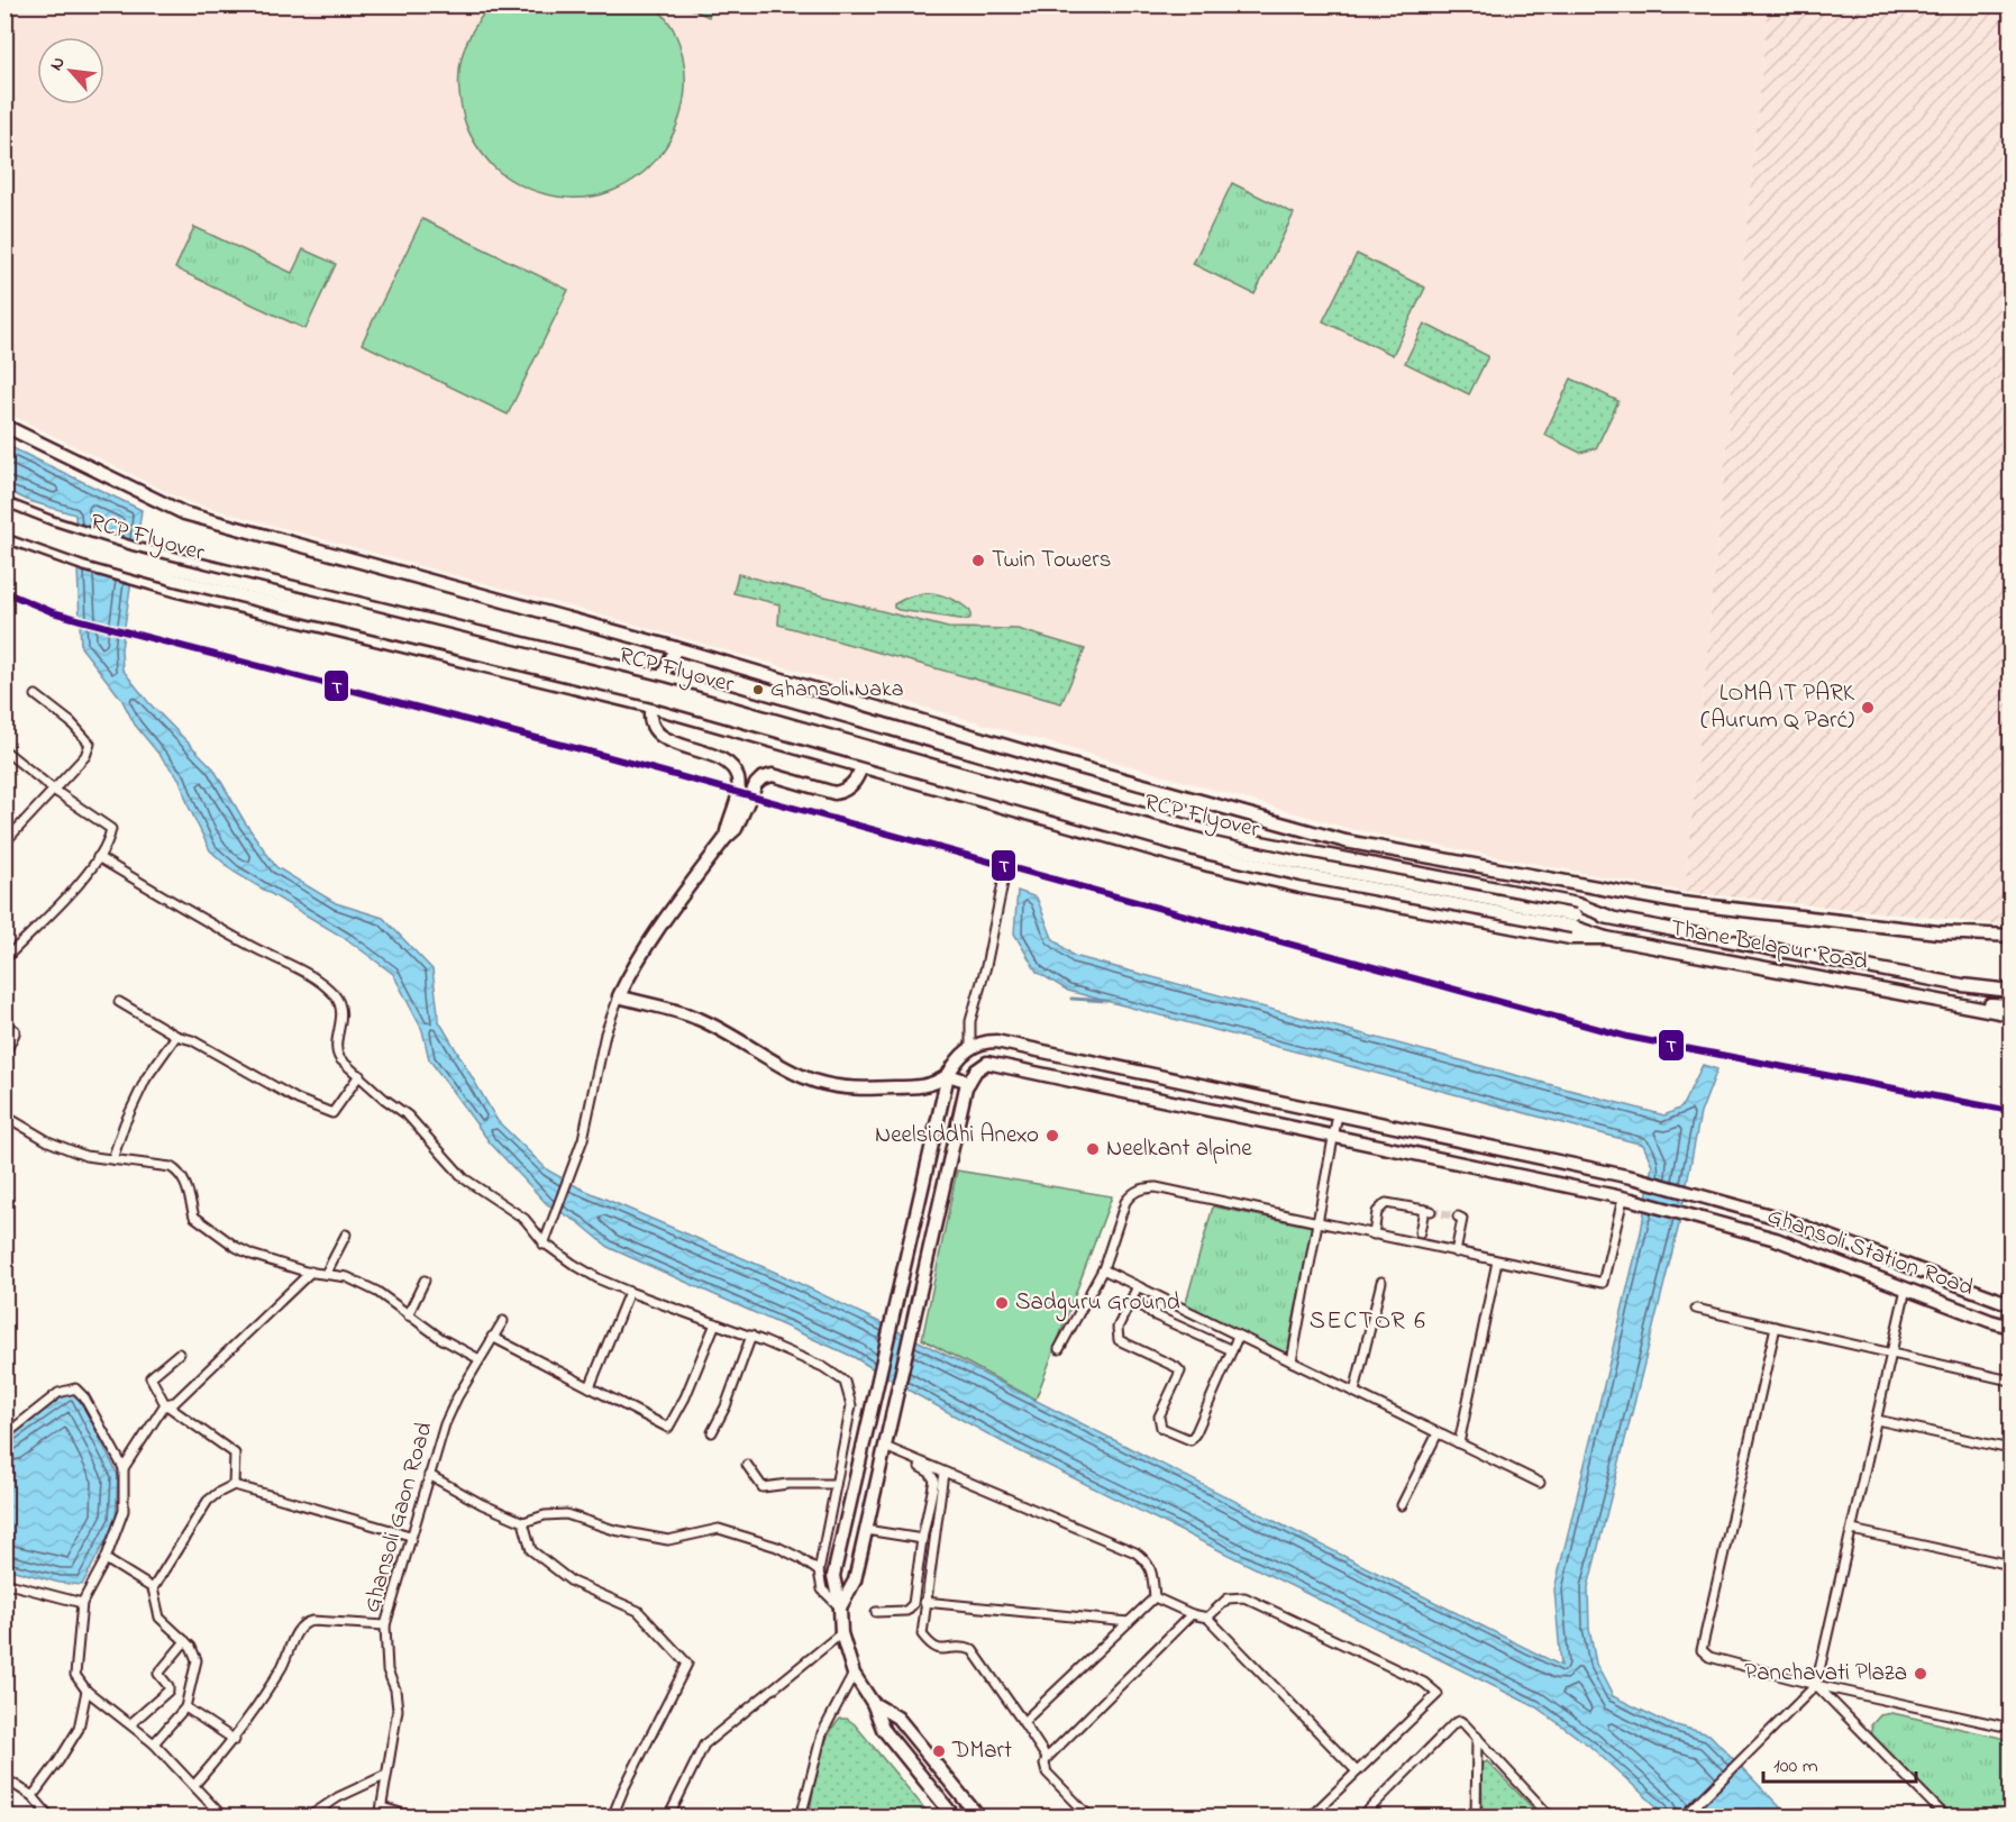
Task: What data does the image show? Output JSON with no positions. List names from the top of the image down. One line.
{"streets":{"main road":["RCP Flyover","Thane Belapur Road","Ghansoli Station Road"],"street":["Ghansoli Gaon Road"]},"crossings":[["RCP Flyover","Thane Belapur Road"]],"districts":["SECTOR 6"],"places":["Twin Towers","Ghansoli Naka","LOMA IT PARK (Aurum Q Parć)","Neelsiddhi Anexo","Neelkant alpine","Sadguru Ground","Panchavati Plaza","DMart"],"lines":["transit line T"],"scale_bar":"100 m","north":"top left"}
